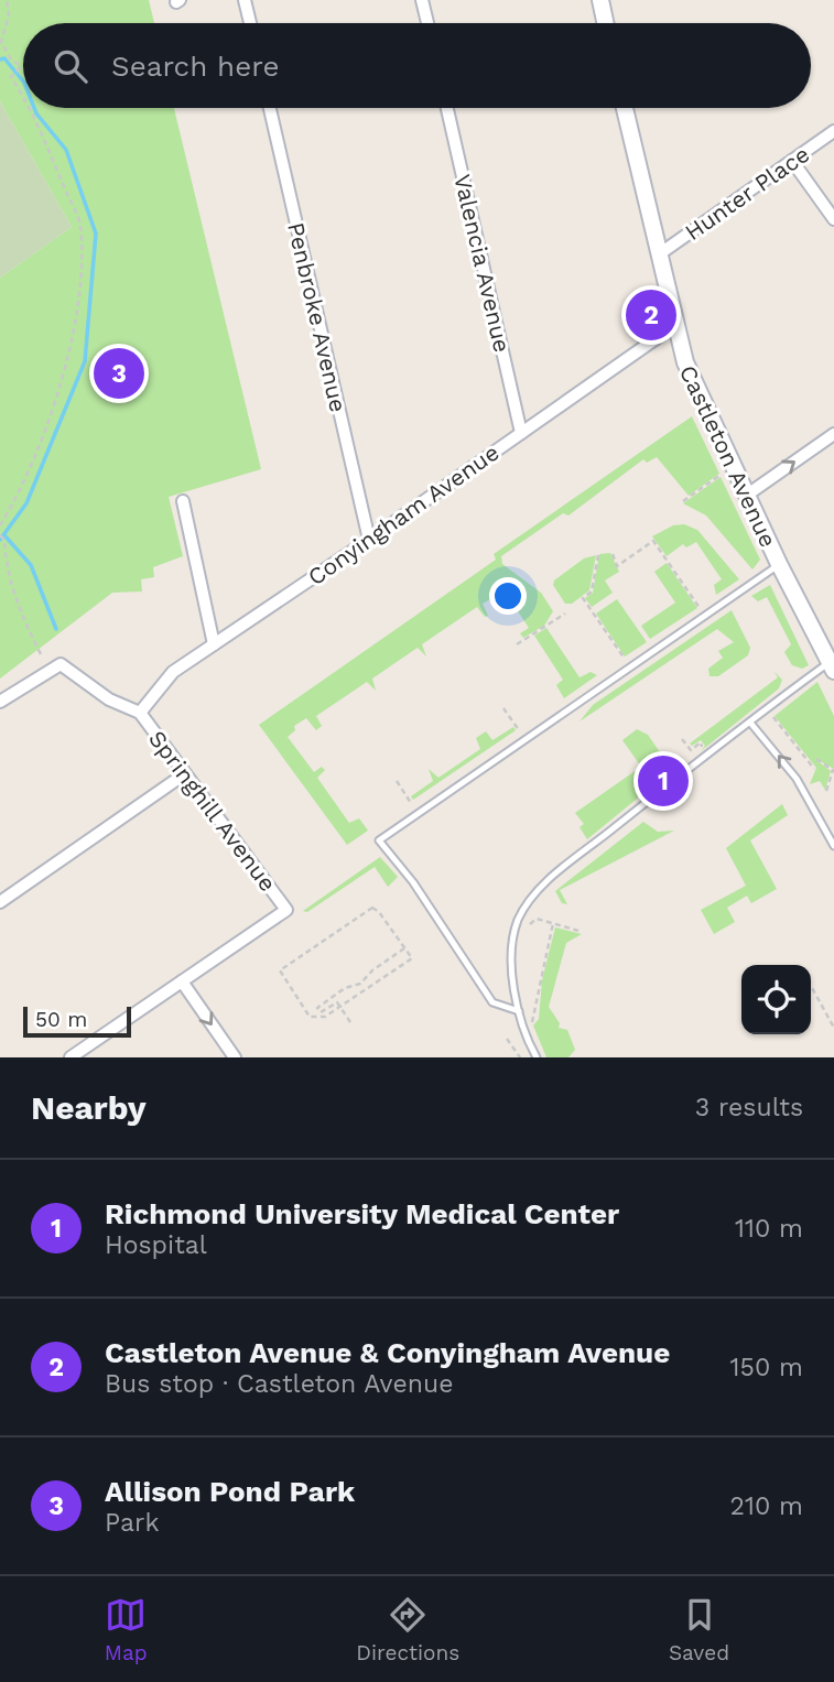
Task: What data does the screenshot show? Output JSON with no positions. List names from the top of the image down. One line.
{"streets":{"street":["Hunter Place","Valencia Avenue","Penbroke Avenue","Castleton Avenue","Conyingham Avenue","Springhill Avenue"]},"crossings":[["Hunter Place","Castleton Avenue"],["Valencia Avenue","Conyingham Avenue"],["Penbroke Avenue","Conyingham Avenue"],["Castleton Avenue","Conyingham Avenue"],["Conyingham Avenue","Springhill Avenue"]],"scale_bar":"50 m","page":{"search":"Search here","pins":["2","3","1"],"scale":"50 m","heading":["Nearby","3 results"],"list":[{"mark":"1","name":"Richmond University Medical Center","note":"Hospital","value":"110 m"},{"mark":"2","name":"Castleton Avenue & Conyingham Avenue","note":"Bus stop · Castleton Avenue","value":"150 m"},{"mark":"3","name":"Allison Pond Park","note":"Park","value":"210 m"}],"nav":["Map","Directions","Saved"]}}
